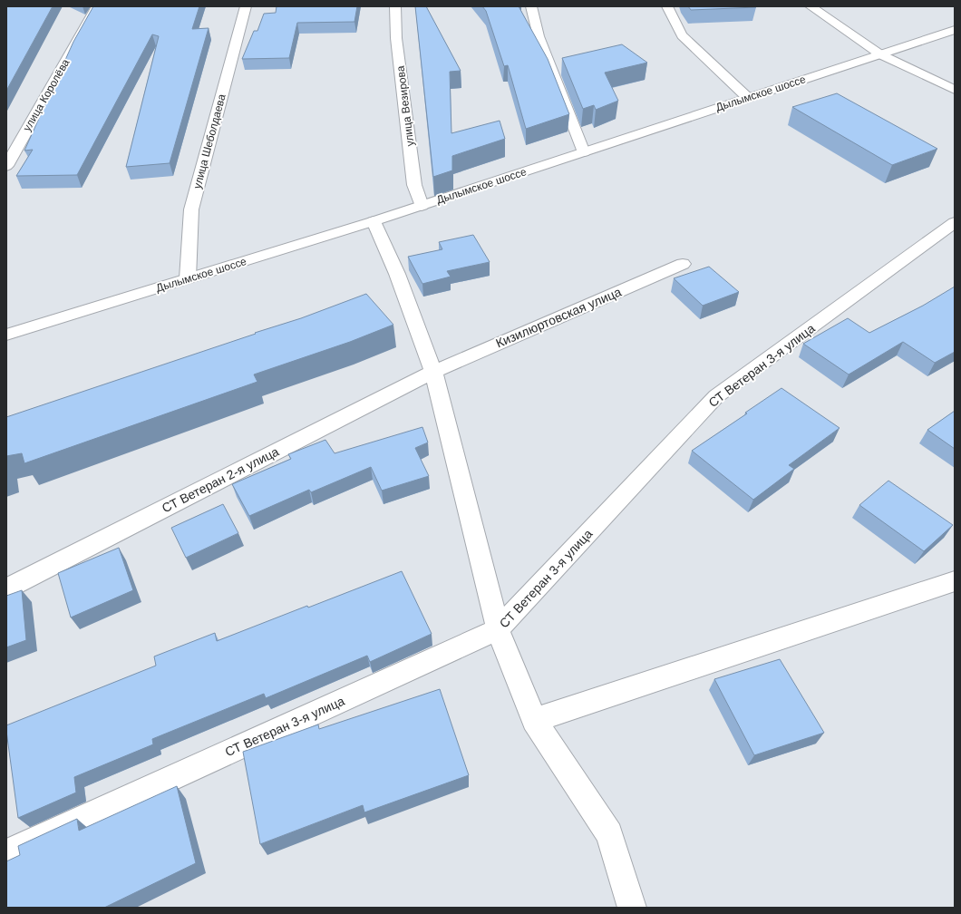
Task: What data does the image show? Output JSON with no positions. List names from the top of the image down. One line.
{"streets":{"street":["Дылымское шоссе","улица Королёва","улица Везирова","улица Шеболдаева","Кизилюртовская улица","СТ Ветеран 3-я улица","СТ Ветеран 2-я улица"]},"crossings":[["Дылымское шоссе","улица Везирова"],["Дылымское шоссе","улица Шеболдаева"],["Кизилюртовская улица","СТ Ветеран 2-я улица"]]}
